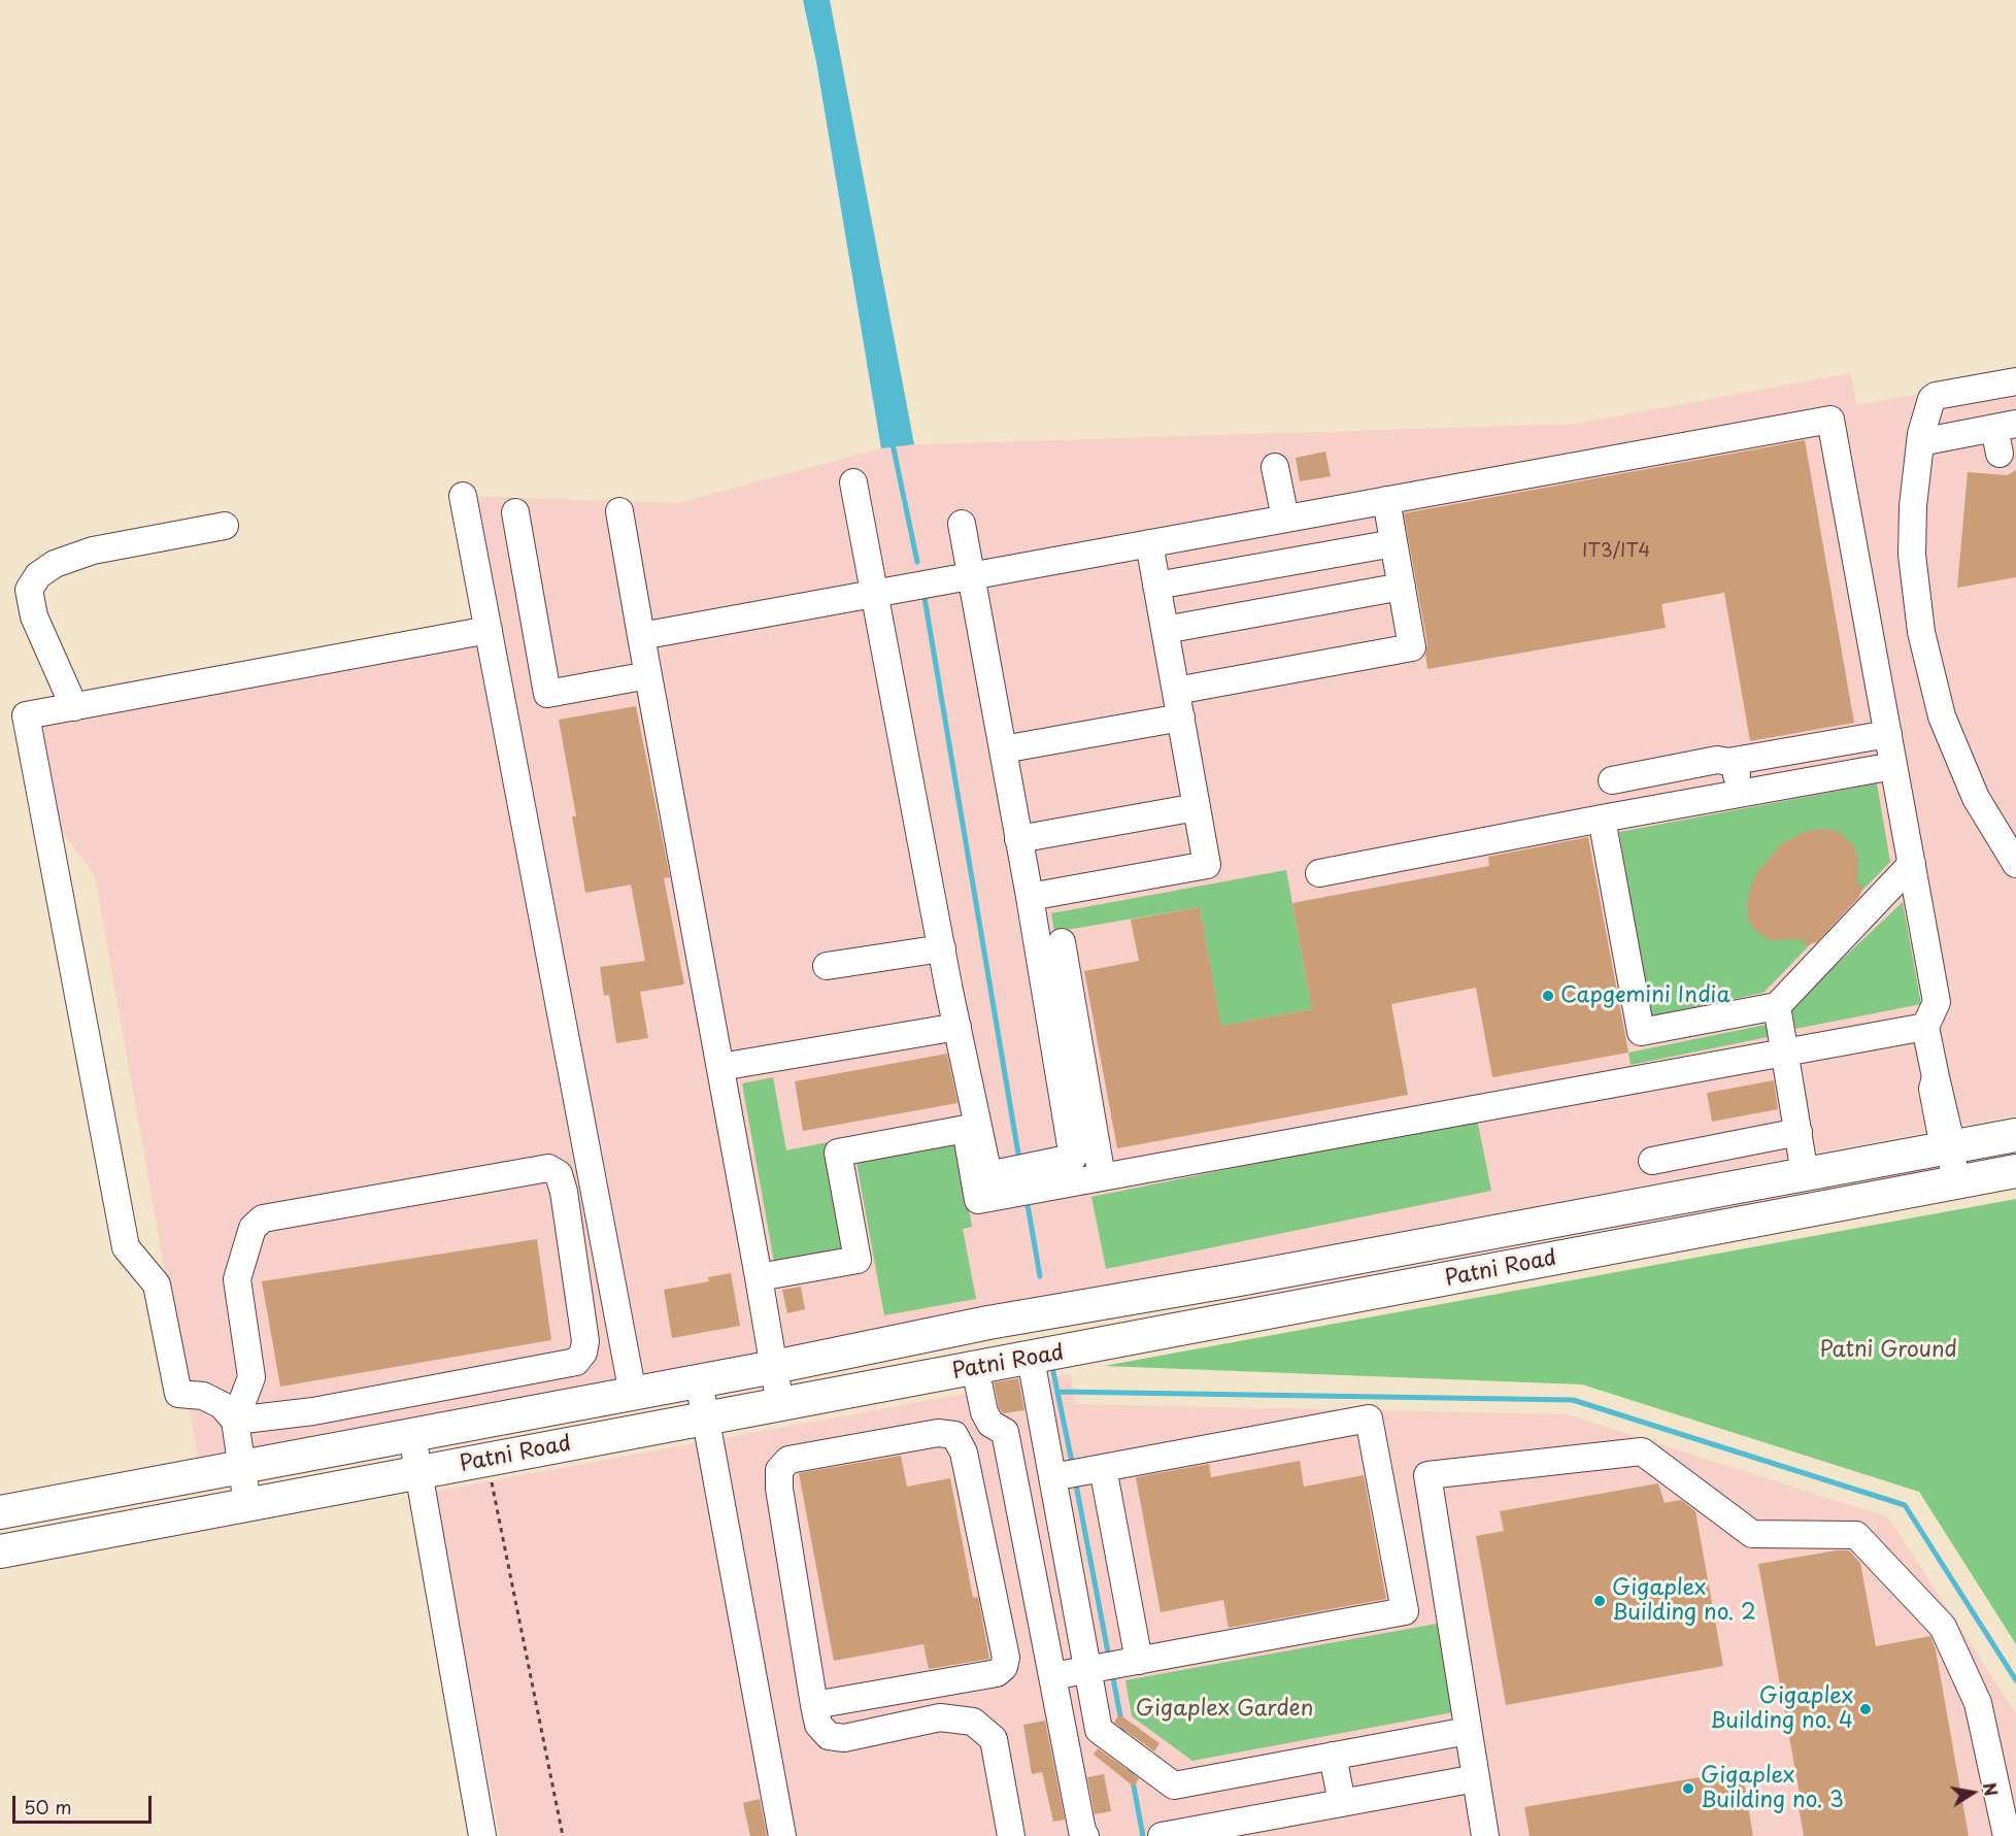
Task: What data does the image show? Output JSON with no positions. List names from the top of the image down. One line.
{"streets":{"main road":["Patni Road"]},"parks":["Patni Ground","Gigaplex Garden"],"places":["Capgemini India","Gigaplex Building no. 2","Gigaplex Building no. 4","Gigaplex Building no. 3"],"house_numbers":["IT3/IT4"],"scale_bar":"50 m","north":"right"}
